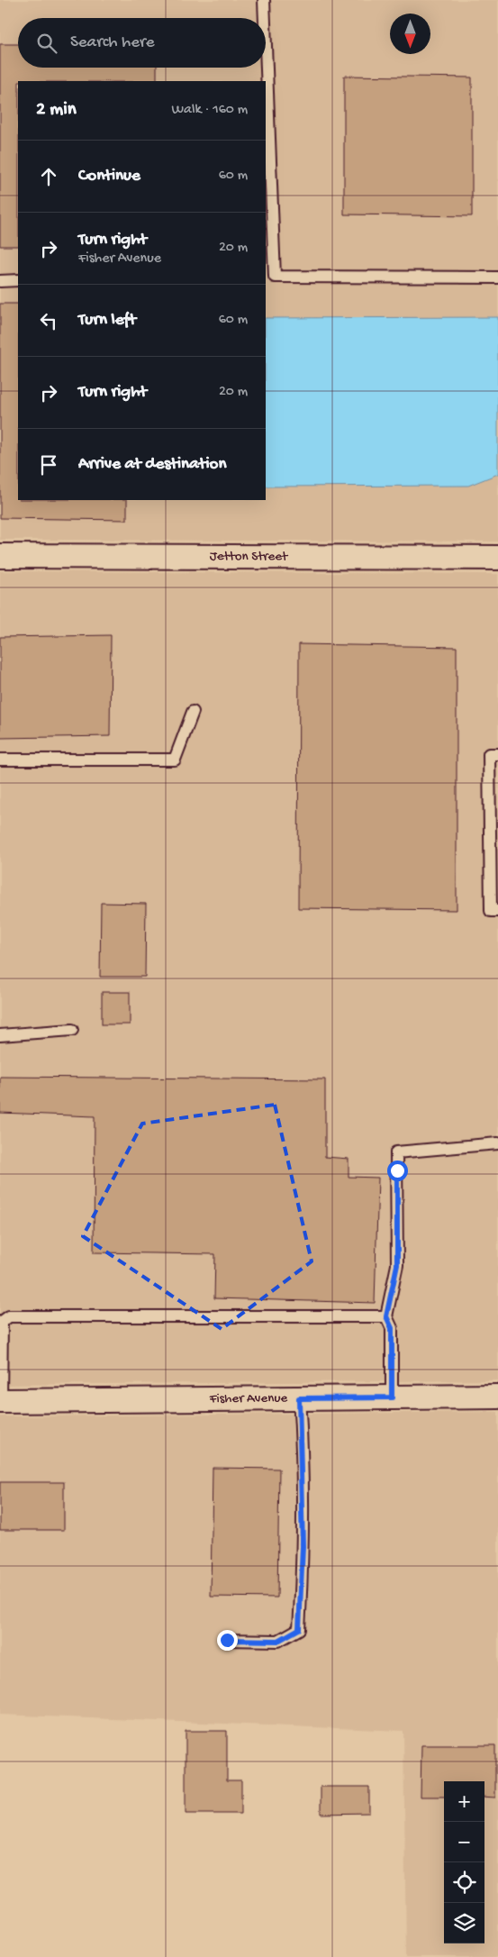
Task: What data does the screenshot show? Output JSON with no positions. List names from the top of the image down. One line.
{"streets":{"street":["Jetton Street","Fisher Avenue"]},"north":"bottom","page":{"search":"Search here","heading":["2 min","Walk · 160 m"],"list":[["Continue","60 m"],["Turn right","Fisher Avenue","20 m"],["Turn left","60 m"],["Turn right","20 m"],"Arrive at destination"],"map_buttons":["+","−"]}}
